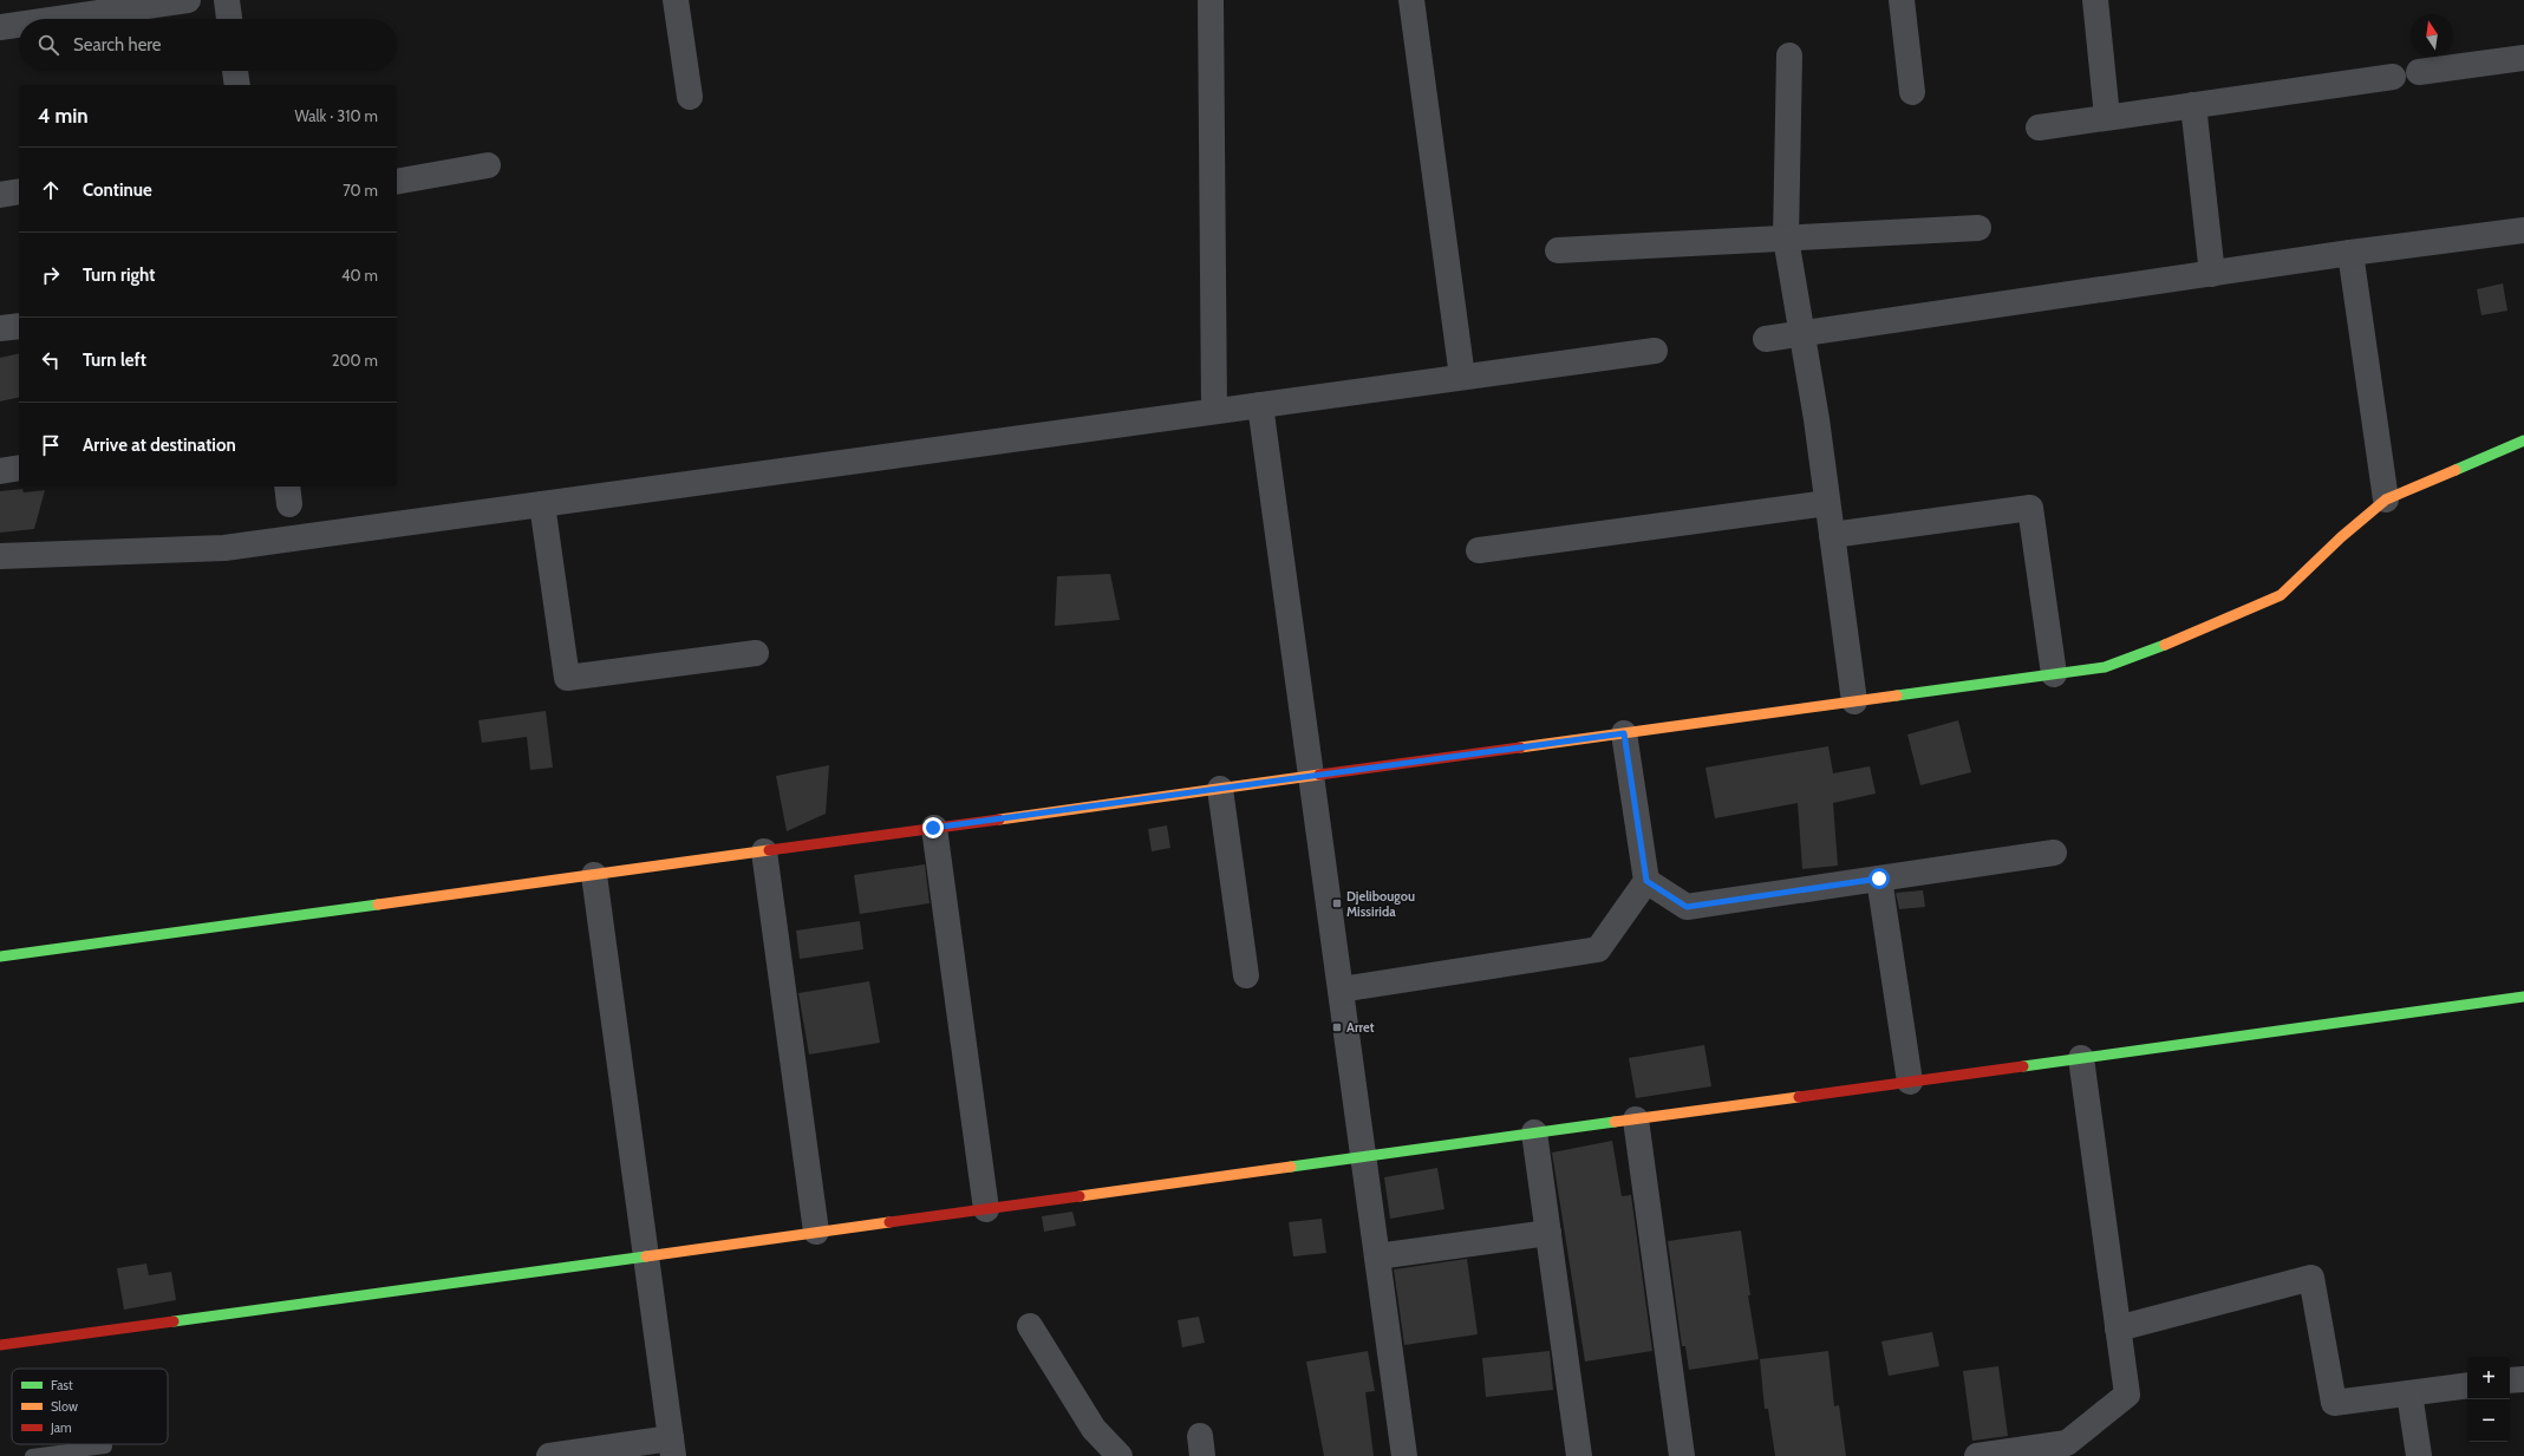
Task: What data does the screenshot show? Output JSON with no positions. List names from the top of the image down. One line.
{"places":{"transit":["Djelibougou Missirida","Arret"]},"legend":["Fast","Slow","Jam"],"north":"top","page":{"search":"Search here","heading":["4 min","Walk · 310 m"],"list":[["Continue","70 m"],["Turn right","40 m"],["Turn left","200 m"],"Arrive at destination"],"map_buttons":["+","−"]}}
